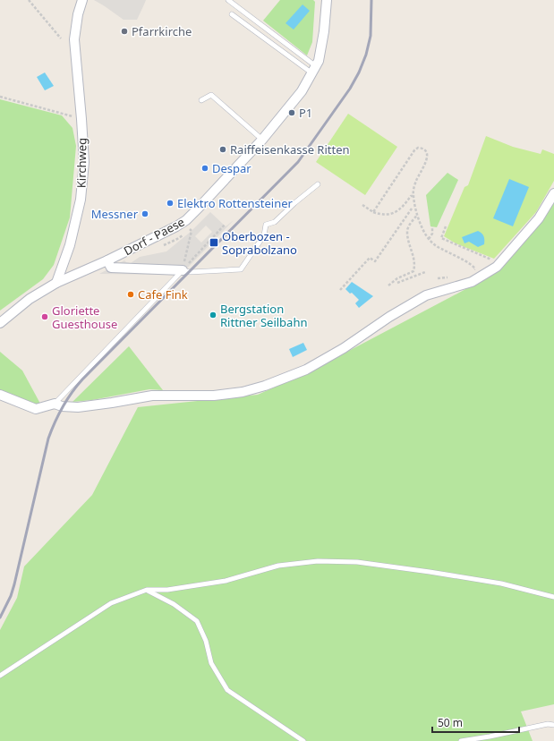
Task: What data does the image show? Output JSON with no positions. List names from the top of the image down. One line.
{"streets":{"street":["Kirchweg","Dorf - Paese"]},"crossings":[["Kirchweg","Dorf - Paese"]],"places":{"other":["Pfarrkirche","P1","Raiffeisenkasse Ritten","Despar","Elektro Rottensteiner","Messner","Cafe Fink","Bergstation Rittner Seilbahn","Gloriette Guesthouse"],"transit":["Oberbozen - Soprabolzano"]},"scale_bar":"50 m"}
